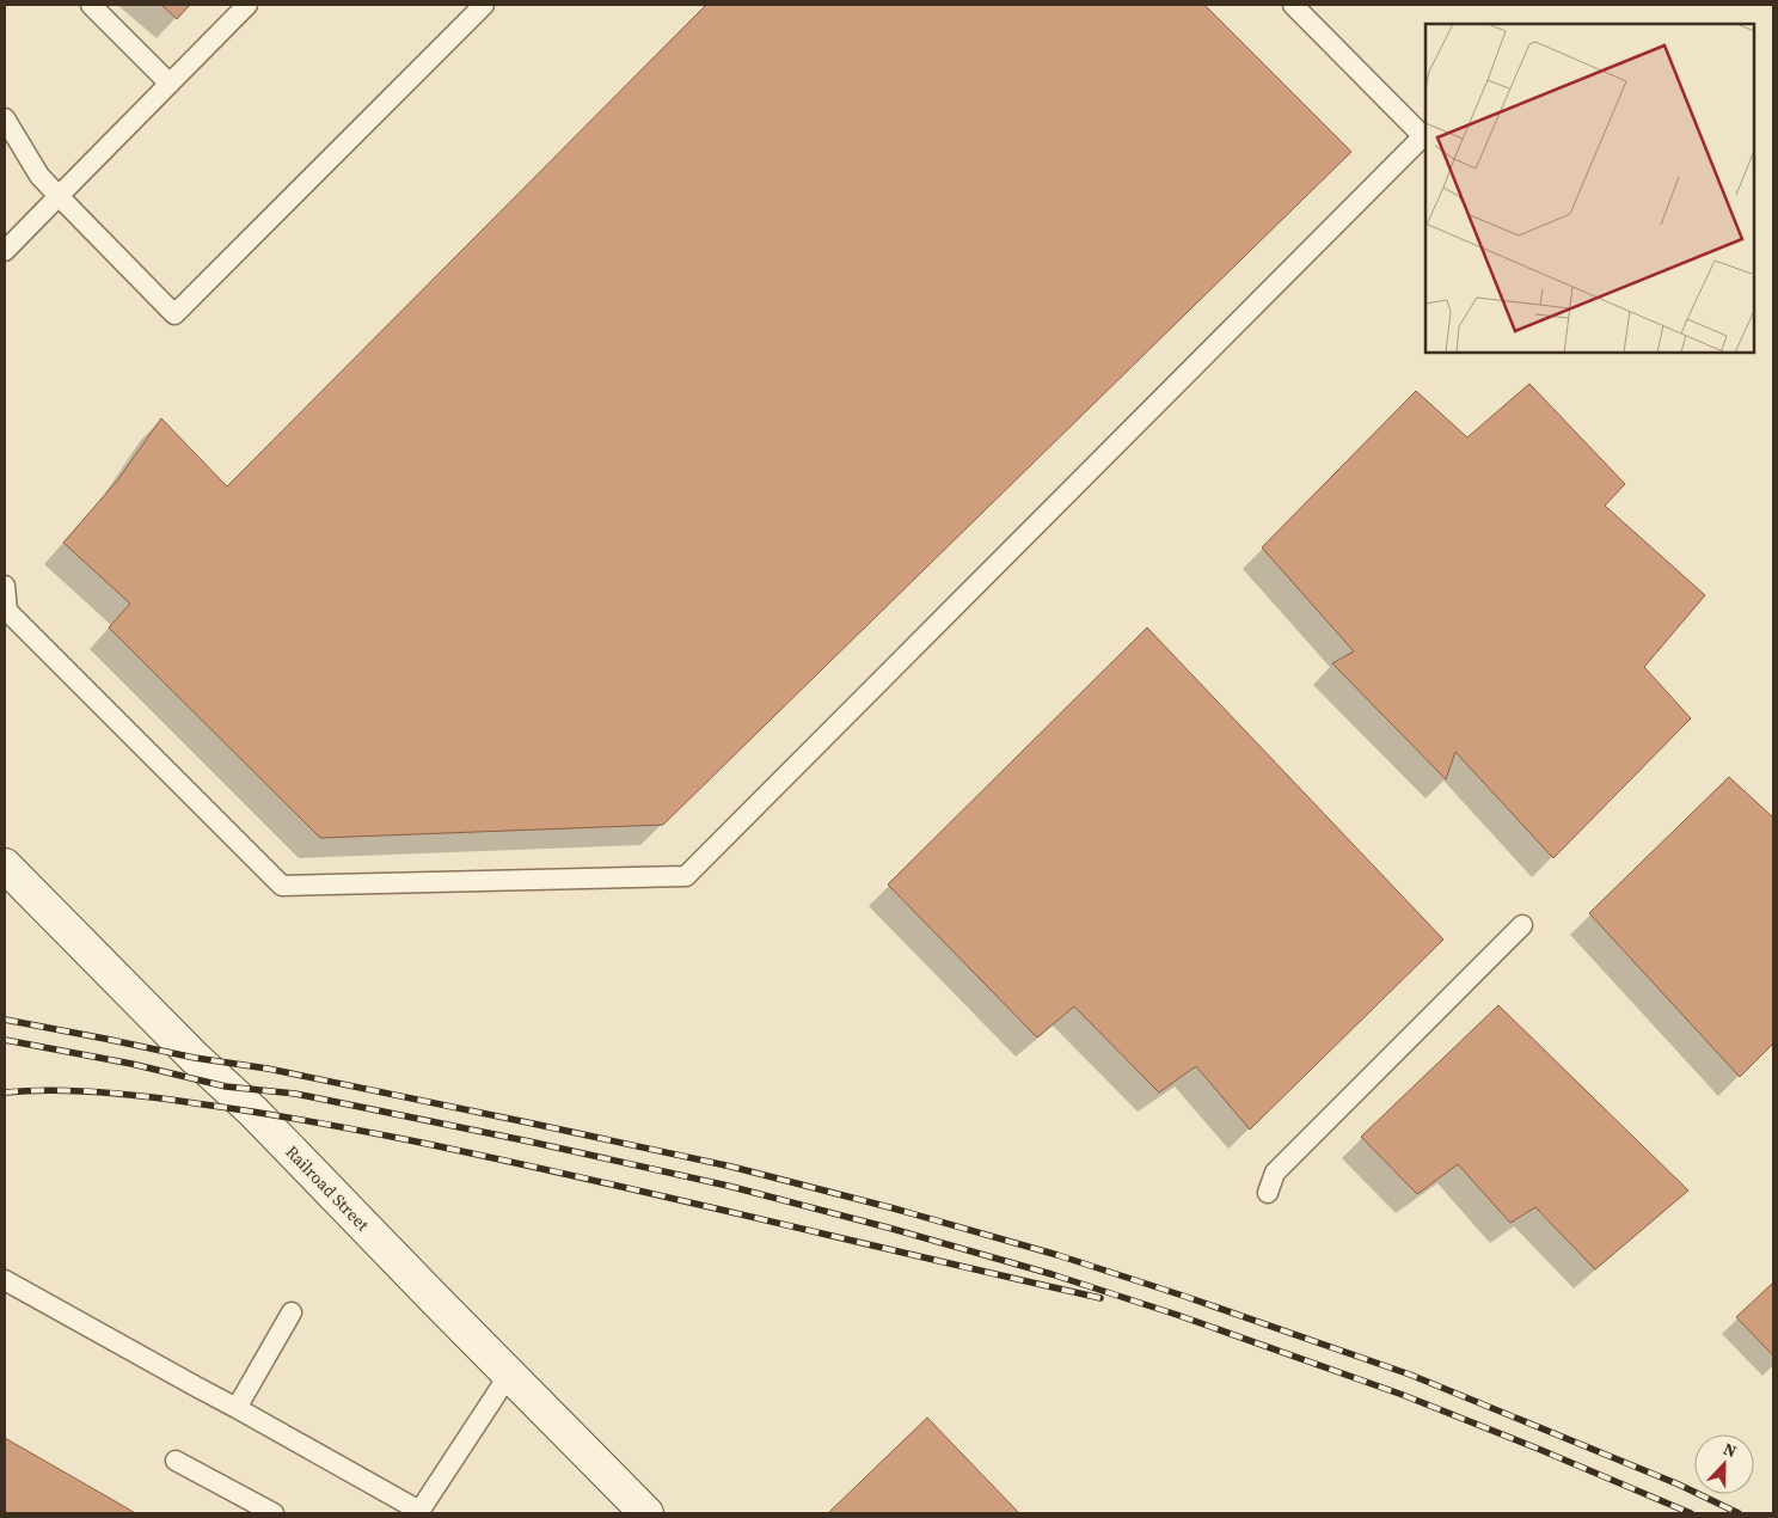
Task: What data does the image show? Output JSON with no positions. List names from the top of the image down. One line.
{"streets":{"main road":["Railroad Street"]},"north":"top"}
